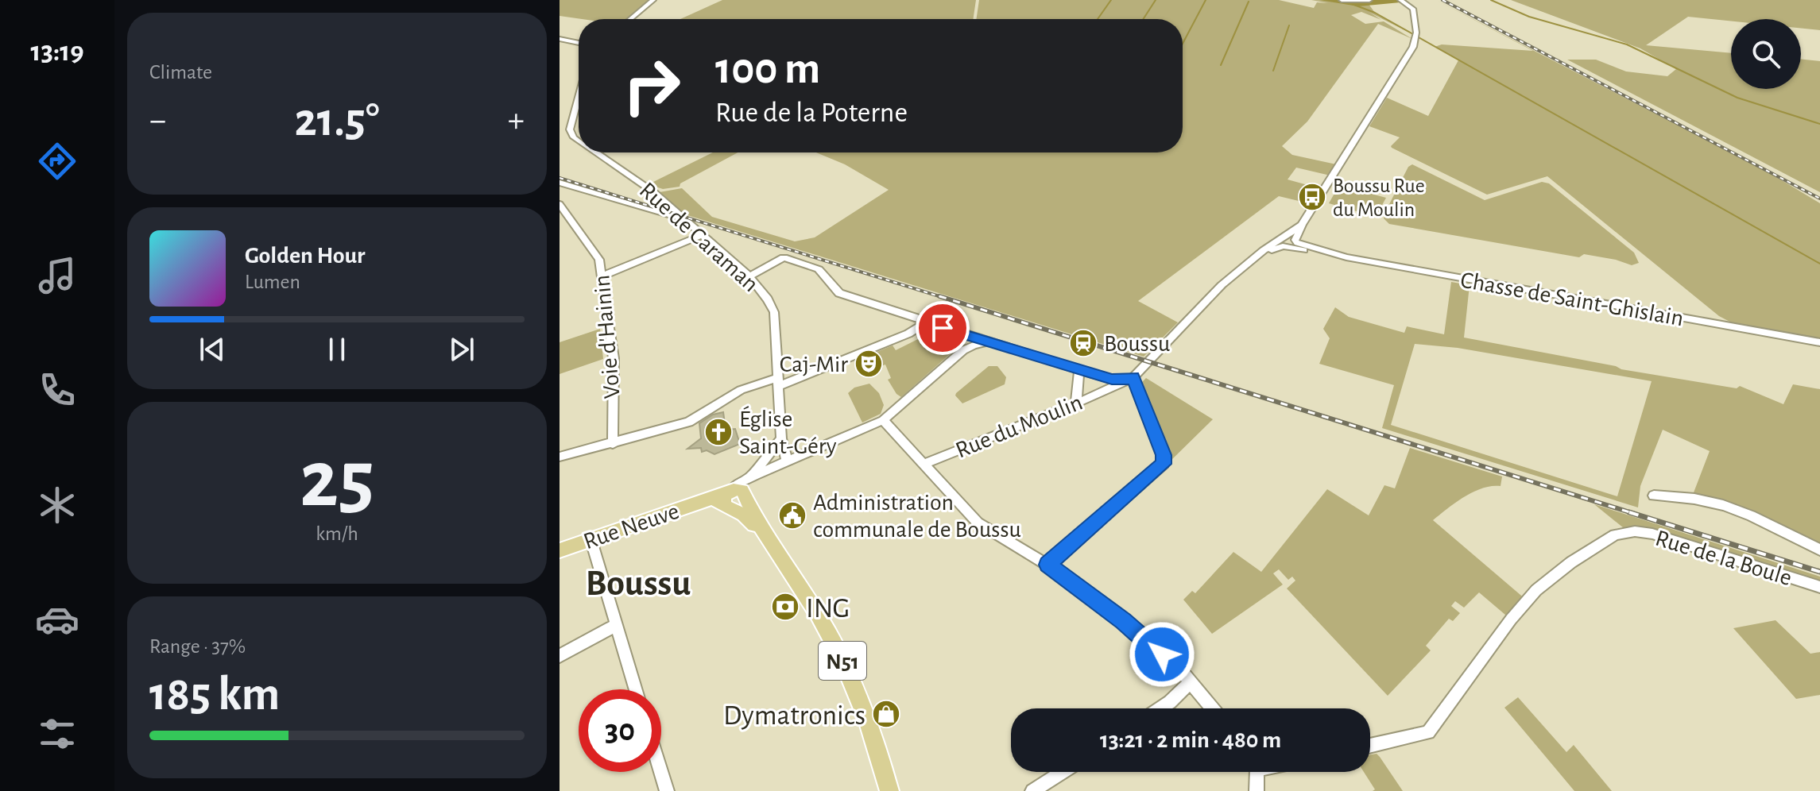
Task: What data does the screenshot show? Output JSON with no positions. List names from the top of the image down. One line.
{"streets":{"main road":["Rue Neuve","N51"],"street":["Rue de Caraman","Chasse de Saint-Ghislain","Voie d'Hainin","Rue du Moulin","Rue de la Boule"]},"crossings":[["Chasse de Saint-Ghislain","Rue du Moulin"],["Rue Neuve","N51"]],"districts":["Boussu"],"places":{"bus stop":["Boussu Rue du Moulin"],"station":["Boussu"],"theatre":["Caj-Mir"],"church":["Église Saint-Géry"],"public building":["Administration communale de Boussu"],"bank":["ING"],"shop":["Dymatronics"]},"page":{"tabs":"13:19","tile":["Climate",["25","km/h"],["Range · 37%","185 km"]],"turn":["100 m","Rue de la Poterne"],"heat":["−","21.5°","+"],"song":["Golden Hour","Lumen"],"limit":"30","trip":"13:21 · 2 min · 480 m"}}
